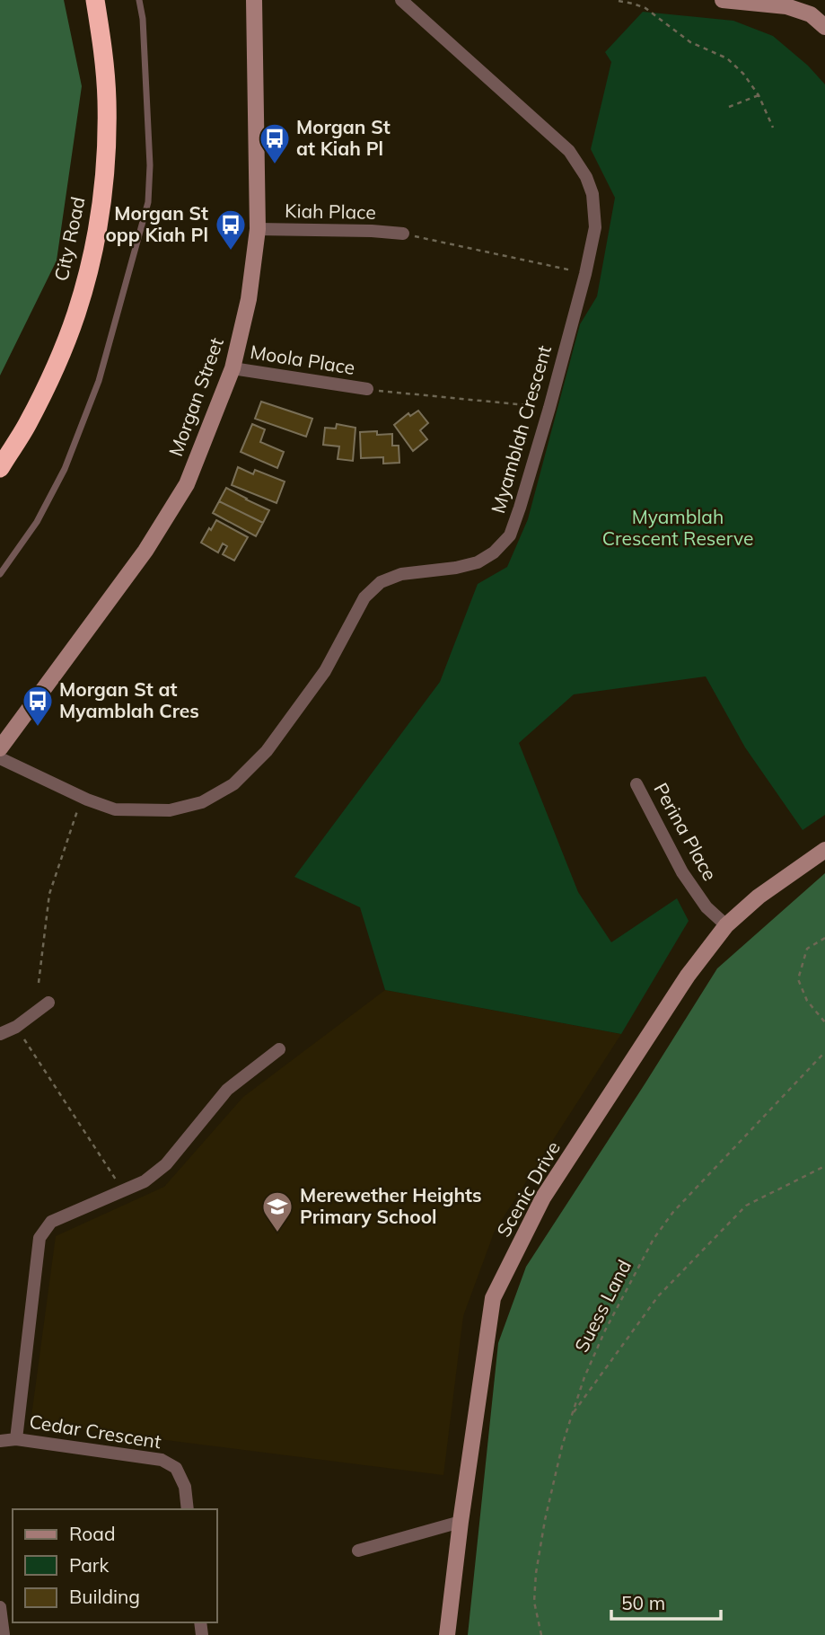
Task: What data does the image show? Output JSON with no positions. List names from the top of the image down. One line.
{"streets":{"highway":["City Road"],"street":["Kiah Place","Moola Place","Morgan Street","Myamblah Crescent","Perina Place","Scenic Drive","Cedar Crescent"],"path":["Suess Land"]},"crossings":[["Kiah Place","Morgan Street"],["Moola Place","Morgan Street"],["Perina Place","Scenic Drive"]],"parks":["Myamblah Crescent Reserve"],"places":{"bus stop":["Morgan St at Kiah Pl","Morgan St opp Kiah Pl","Morgan St at Myamblah Cres"],"school or university":["Merewether Heights Primary School"]},"legend":["Road","Park","Building"],"scale_bar":"50 m"}
